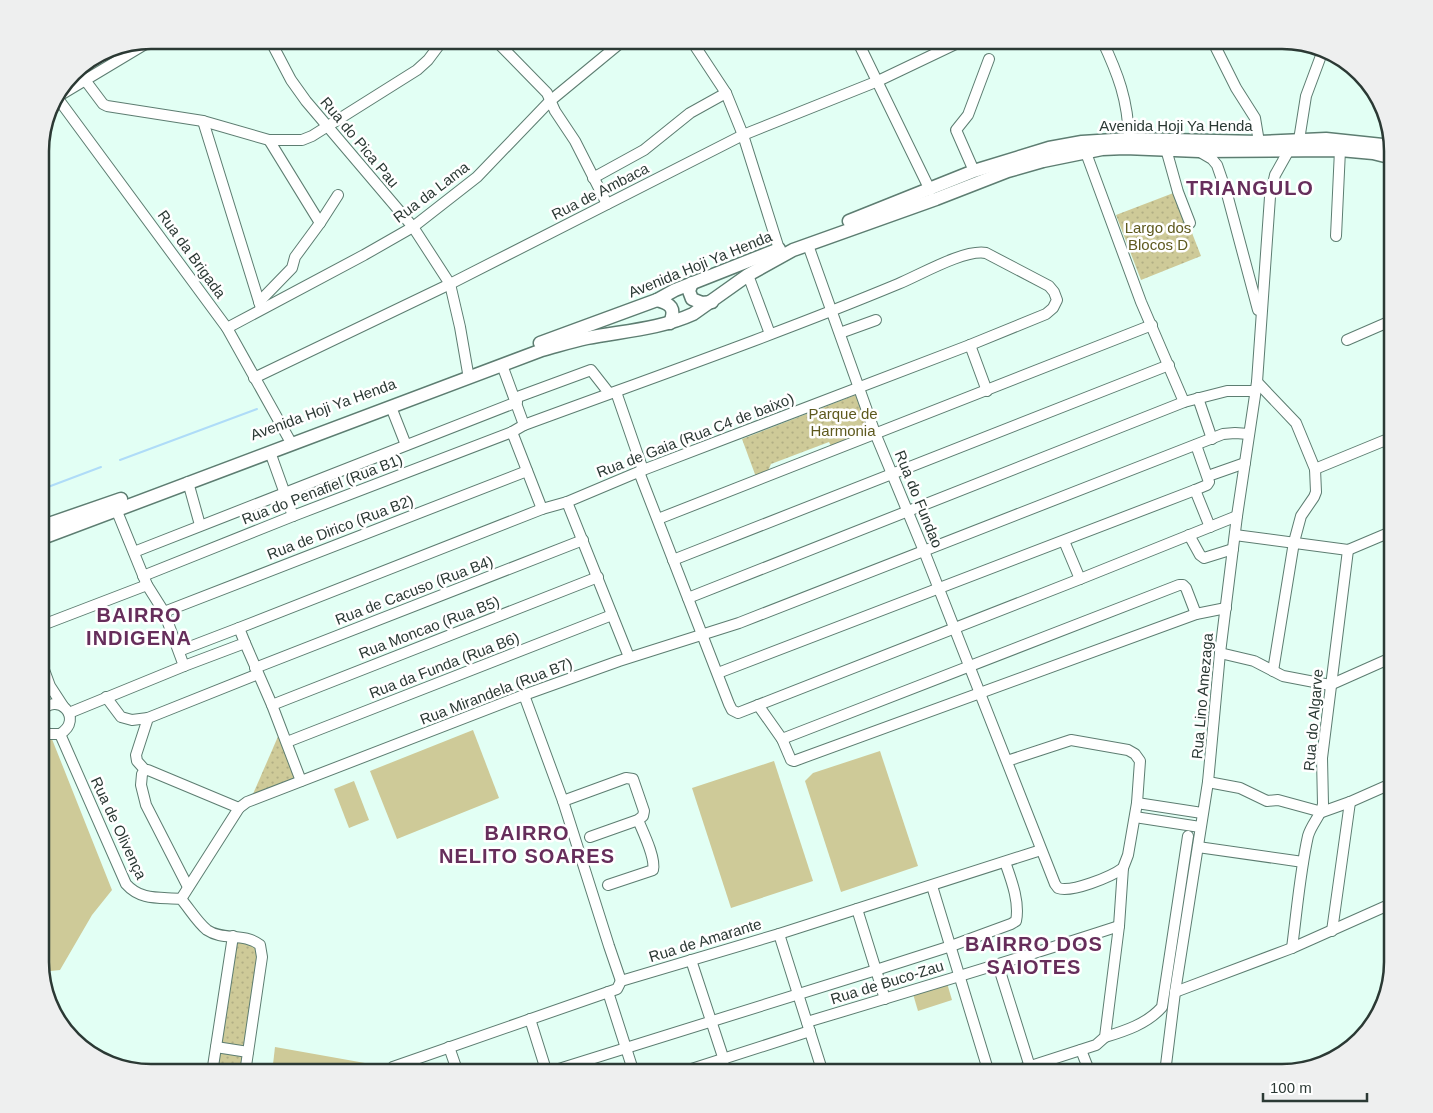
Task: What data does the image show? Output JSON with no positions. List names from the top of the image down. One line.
{"streets":{"main road":["Avenida Hoji Ya Henda"],"street":["Rua do Pica Pau","Rua de Ambaca","Rua da Lama","Rua da Brigada","Rua de Gaia (Rua C4 de baixo)","Rua do Penafiel (Rua B1)","Rua do Fundao","Rua de Dirico (Rua B2)","Rua de Cacuso (Rua B4)","Rua Moncao (Rua B5)","Rua da Funda (Rua B6)","Rua Mirandela (Rua B7)","Rua Lino Amezaga","Rua do Algarve","Rua de Olivença","Rua de Amarante","Rua de Buco-Zau"]},"crossings":[["Avenida Hoji Ya Henda","Rua do Pica Pau"],["Avenida Hoji Ya Henda","Rua da Brigada"],["Avenida Hoji Ya Henda","Rua do Fundao"],["Avenida Hoji Ya Henda","Rua Lino Amezaga"],["Rua do Pica Pau","Rua de Ambaca"],["Rua do Pica Pau","Rua da Lama"],["Rua de Ambaca","Rua da Brigada"],["Rua da Lama","Rua da Brigada"],["Rua de Gaia (Rua C4 de baixo)","Rua do Penafiel (Rua B1)"],["Rua de Gaia (Rua C4 de baixo)","Rua do Fundao"],["Rua do Penafiel (Rua B1)","Rua do Fundao"],["Rua do Fundao","Rua Mirandela (Rua B7)"],["Rua do Fundao","Rua de Amarante"],["Rua Mirandela (Rua B7)","Rua Lino Amezaga"]],"districts":["TRIANGULO","BAIRRO INDIGENA","BAIRRO NELITO SOARES","BAIRRO DOS SAIOTES"],"parks":["Largo dos Blocos D","Parque de Harmonia"],"scale_bar":"100 m"}
